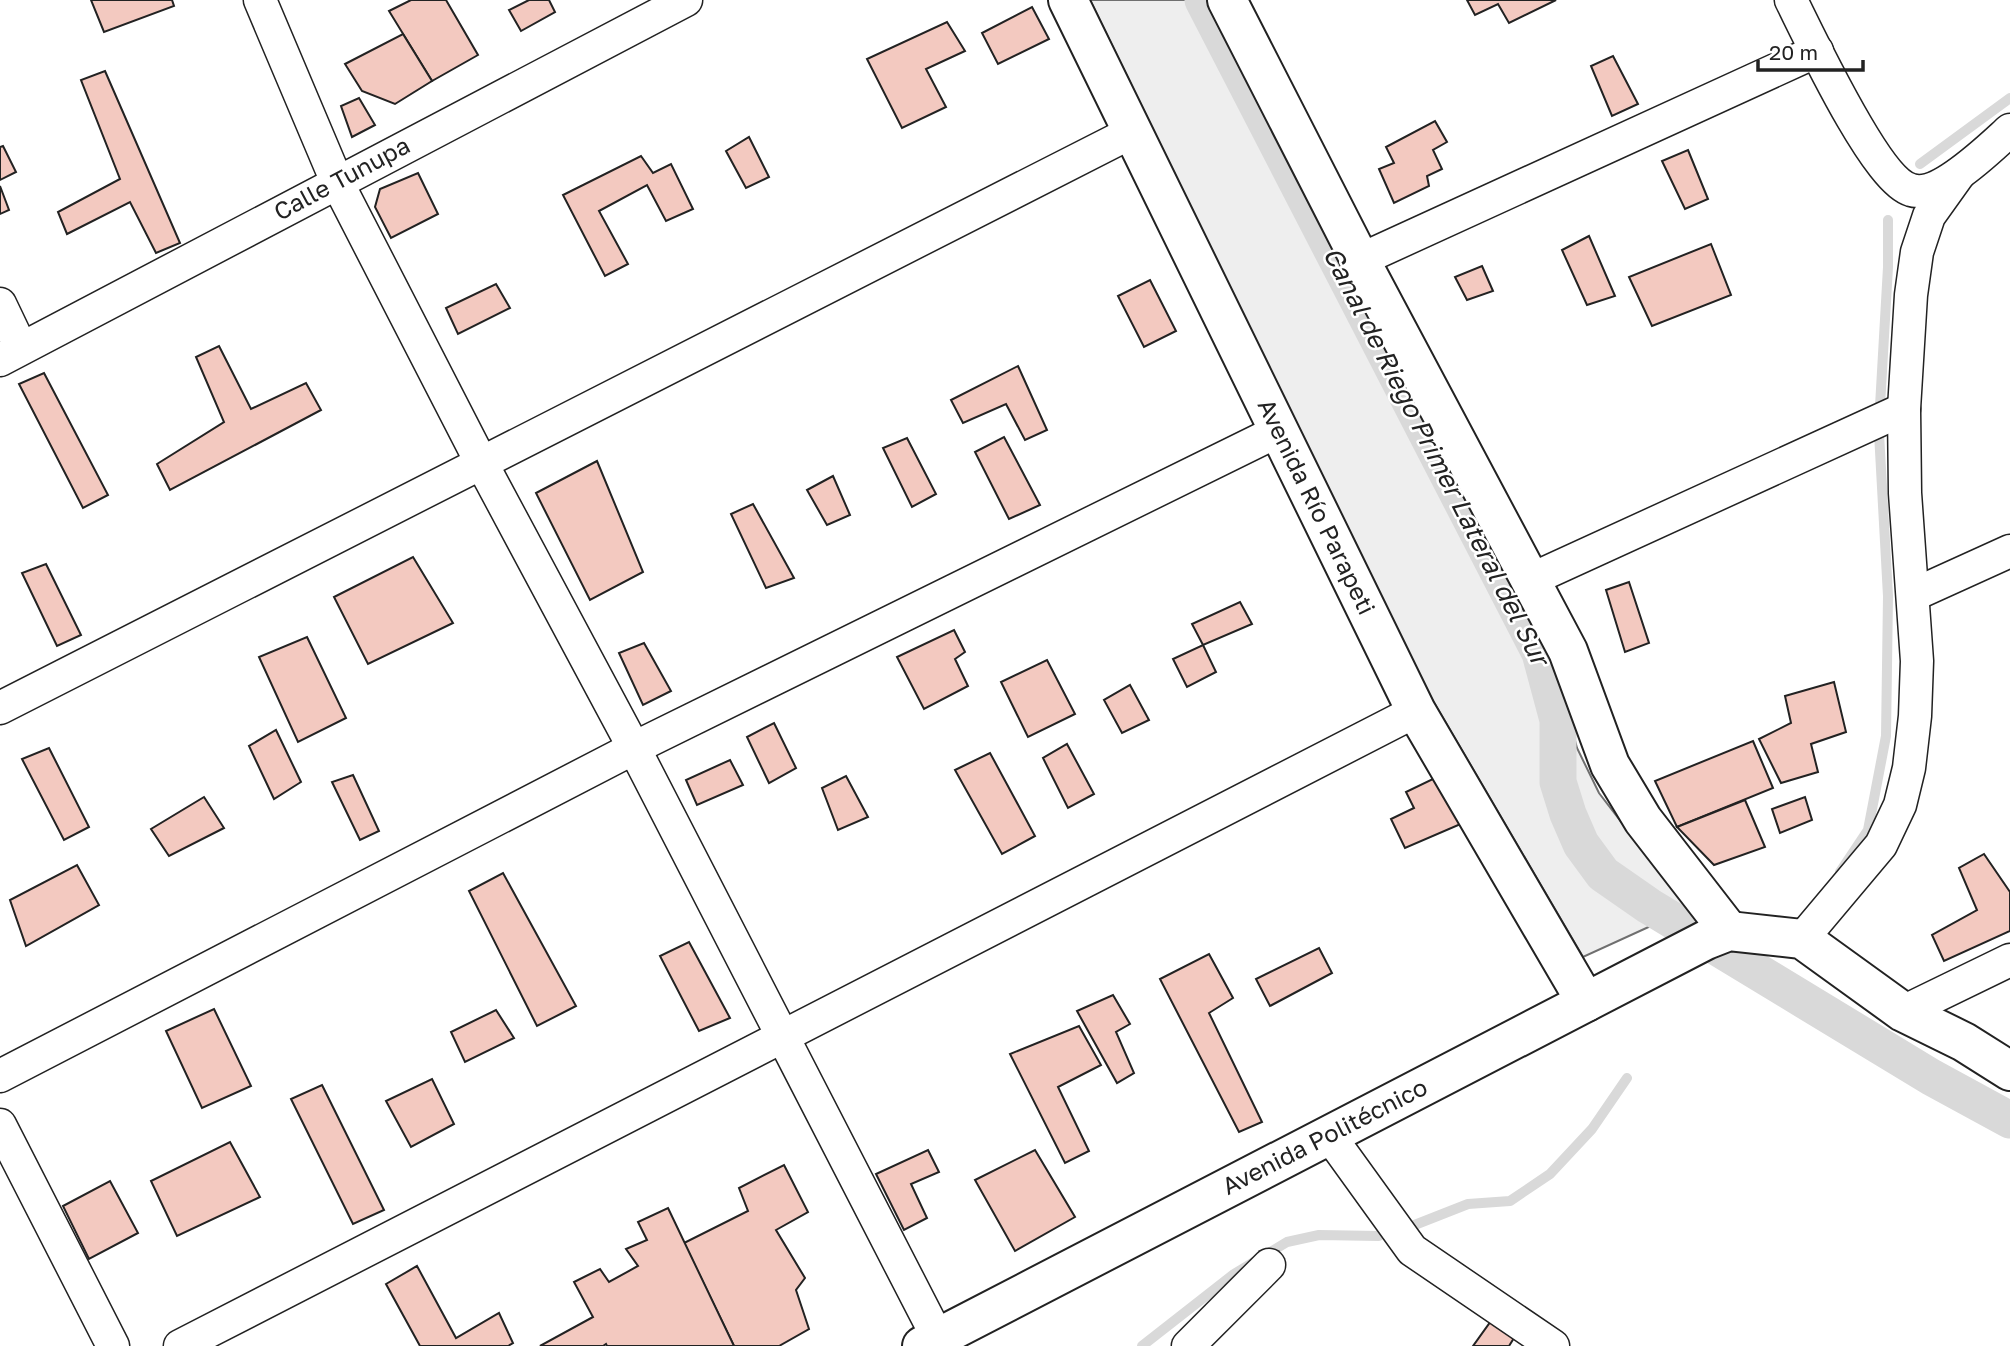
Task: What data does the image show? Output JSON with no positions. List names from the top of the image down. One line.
{"streets":{"main road":["Avenida Río Parapeti","Avenida Politécnico"],"street":["Calle Tunupa"]},"crossings":[["Avenida Río Parapeti","Avenida Politécnico"]],"water":["Canal de Riego Primer Lateral del Sur"],"scale_bar":"20 m"}
